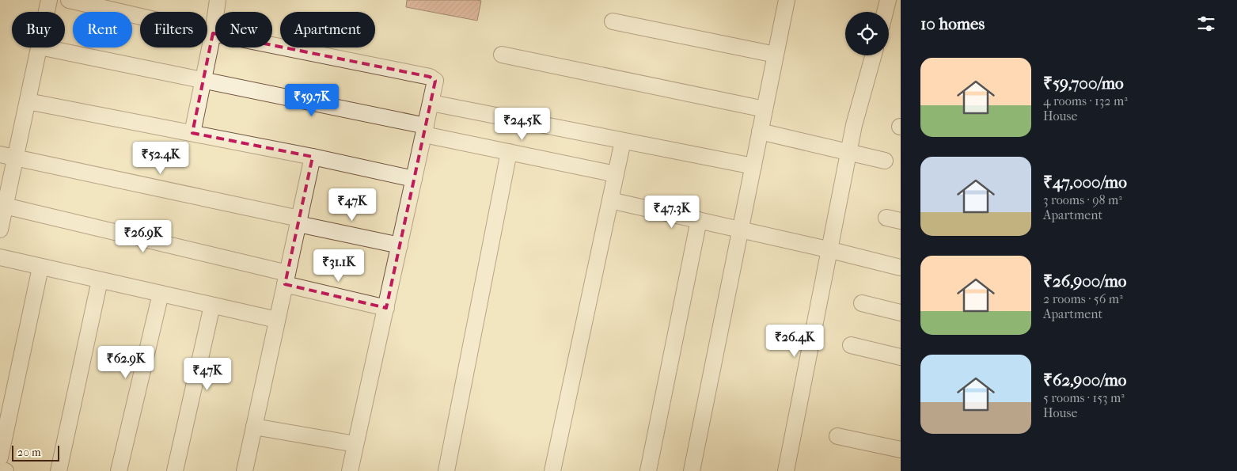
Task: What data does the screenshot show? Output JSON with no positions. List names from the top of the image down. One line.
{"scale_bar":"20 m","page":{"heading":"10 homes","chip":["Buy","Rent","Filters","New","Apartment"],"list":[{"name":"₹59,700/mo","note":"4 rooms · 132 m² · House"},{"name":"₹47,000/mo","note":"3 rooms · 98 m² · Apartment"},{"name":"₹26,900/mo","note":"2 rooms · 56 m² · Apartment"},{"name":"₹62,900/mo","note":"5 rooms · 153 m² · House"}],"price":["₹59.7K","₹24.5K","₹52.4K","₹47K","₹47.3K","₹26.9K","₹31.1K","₹26.4K","₹62.9K","₹47K"],"scale":"20 m"}}
